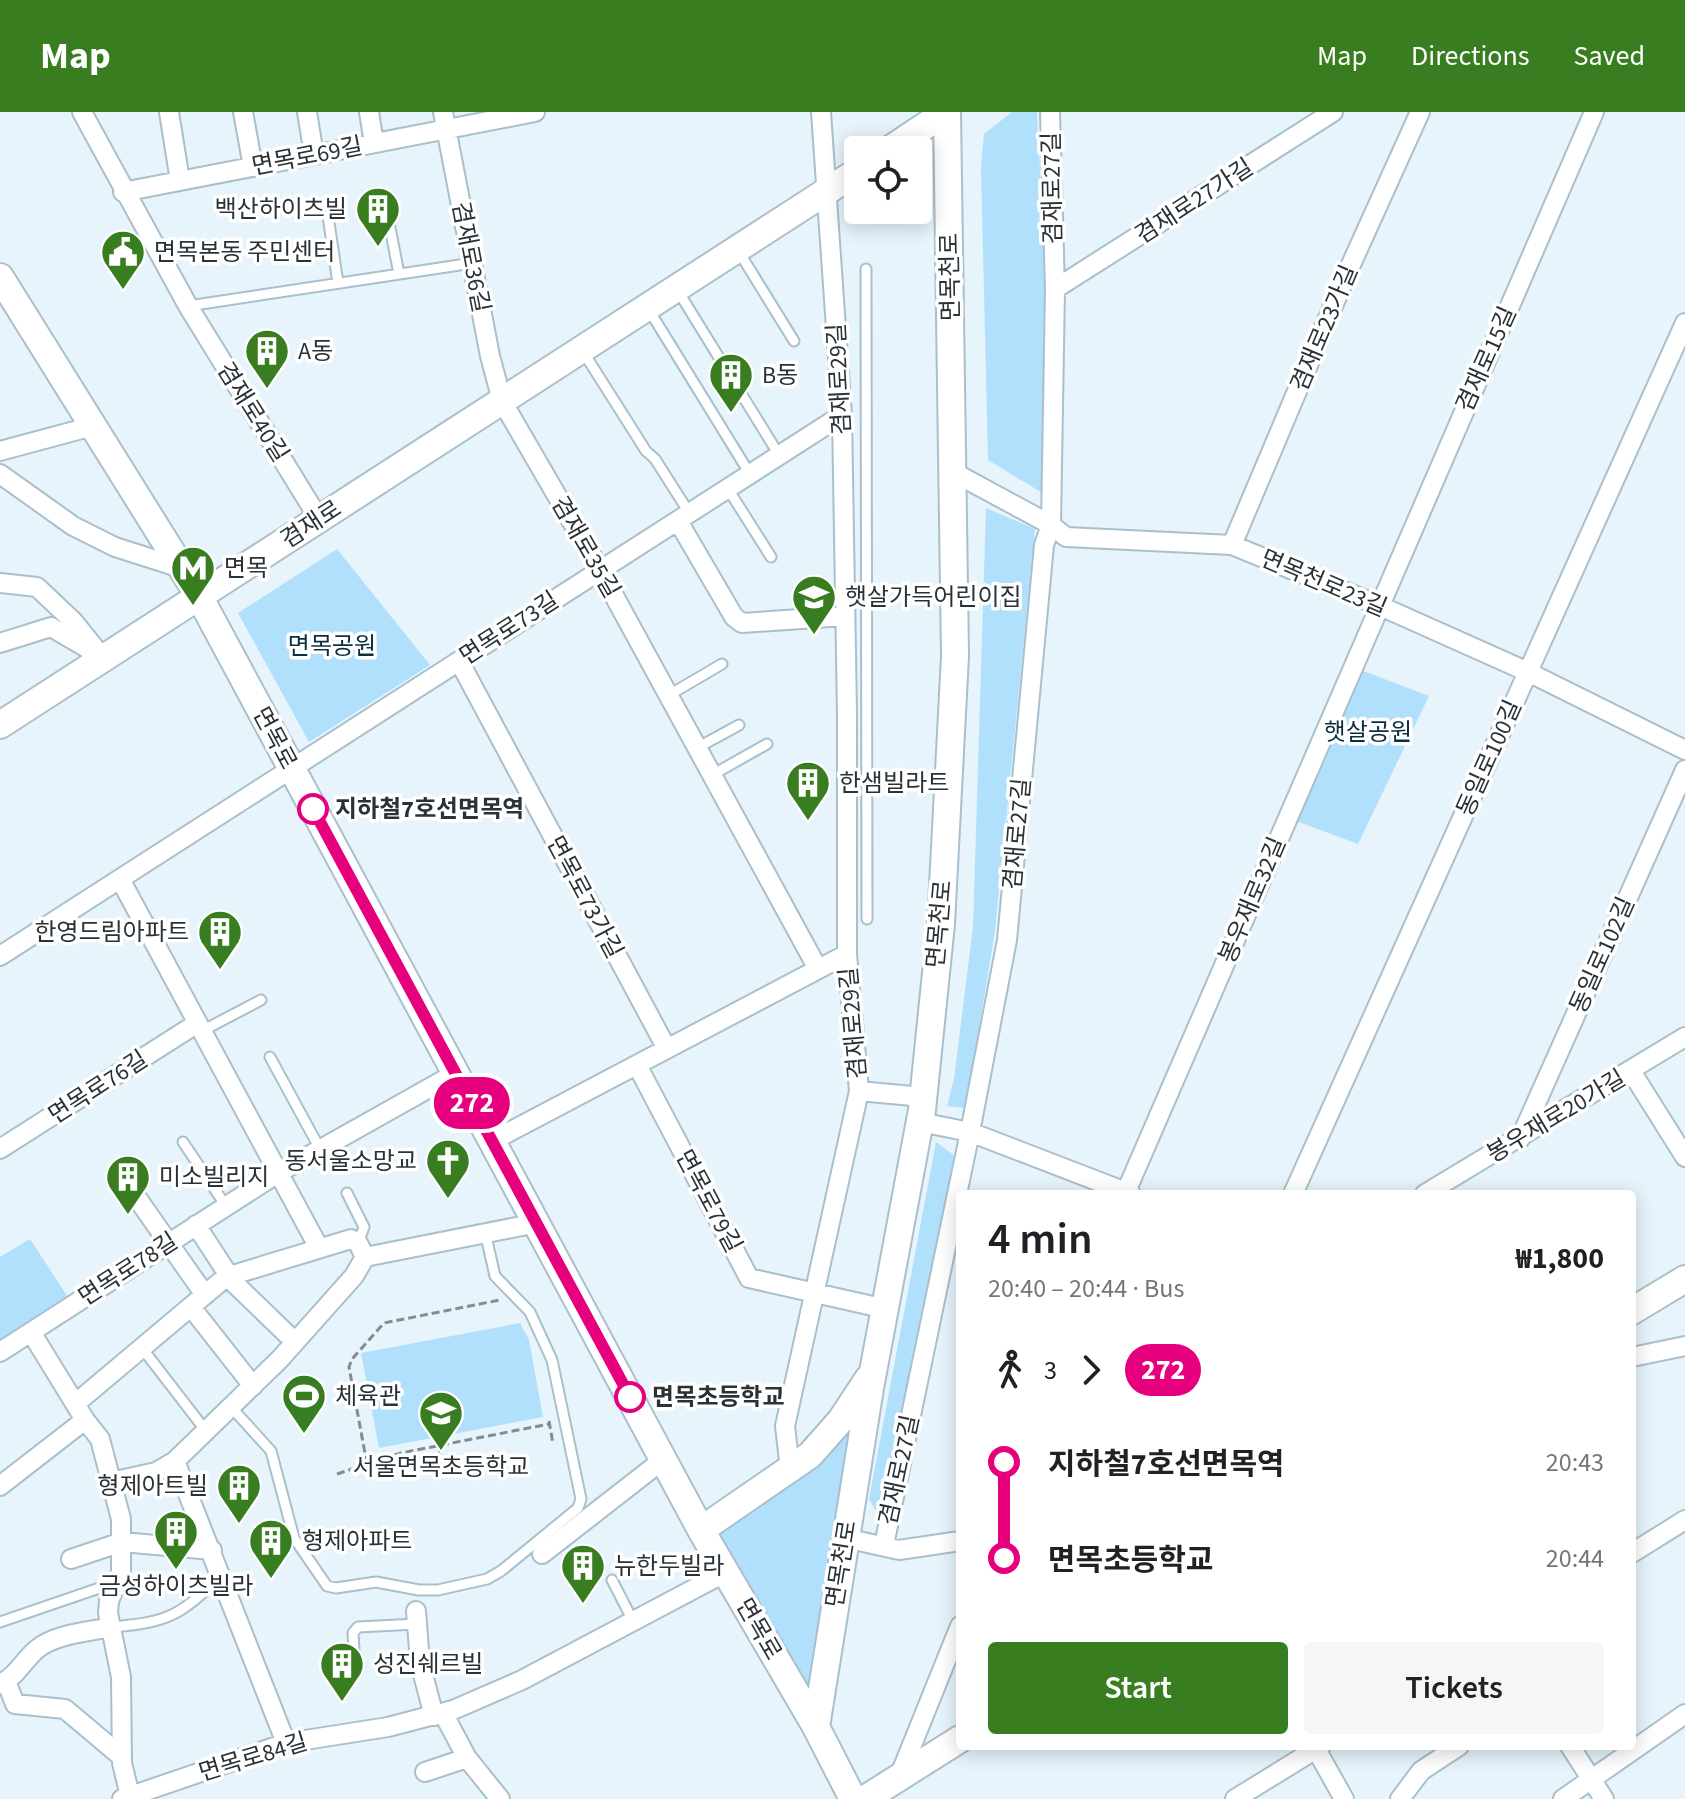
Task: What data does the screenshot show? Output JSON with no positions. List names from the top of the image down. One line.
{"streets":{"main road":["면목천로","겸재로","면목로"],"street":["면목로69길","겸재로27길","겸재로27가길","겸재로36길","겸재로23가길","겸재로15길","겸재로29길","겸재로40길","겸재로35길","면목천로23길","면목로73길","동일로100길","면목로73가길","봉우재로32길","동일로102길","면목로76길","봉우재로20가길","면목로79길","면목로78길","면목로84길"]},"crossings":[["면목로69길","겸재로36길"],["면목로69길","겸재로40길"],["겸재로27길","겸재로27가길"],["겸재로27길","면목천로23길"],["겸재로36길","겸재로"],["겸재로36길","겸재로35길"],["면목천로","면목천로23길"],["면목천로","면목로"],["겸재로23가길","면목천로23길"],["겸재로15길","면목천로23길"],["겸재로15길","봉우재로32길"],["겸재로29길","겸재로"],["겸재로29길","면목로73길"],["겸재로29길","면목로79길"],["겸재로40길","겸재로"],["겸재로","겸재로35길"],["겸재로","면목로"],["겸재로35길","면목로73길"],["면목천로23길","동일로100길"],["면목천로23길","봉우재로32길"],["면목로73길","면목로"],["면목로73길","면목로73가길"],["면목로","면목로78길"],["면목로","면목로84길"],["동일로102길","봉우재로20가길"]],"parks":["면목공원","햇살공원"],"places":{"building":["백산하이츠빌","A동","B동","한샘빌라트","한영드림아파트","미소빌리지","형제아트빌","금성하이츠빌라","형제아파트","뉴한두빌라","성진쉐르빌"],"public building":["면목본동 주민센터"],"metro station":["면목"],"school or university":["햇살가득어린이집","서울면목초등학교"],"other":["지하철7호선면목역","면목초등학교"],"church":["동서울소망교"],"sports":["체육관"]},"lines":["bus line 272"],"page":{"header":"Map","nav":["Map","Directions","Saved"],"on_map":"272","heading":["4 min","20:40 – 20:44 · Bus","₩1,800"],"legs":["3","272"],"list":[{"name":"지하철7호선면목역","value":"20:43"},{"name":"면목초등학교","value":"20:44"}],"buttons":["Start","Tickets"]}}
